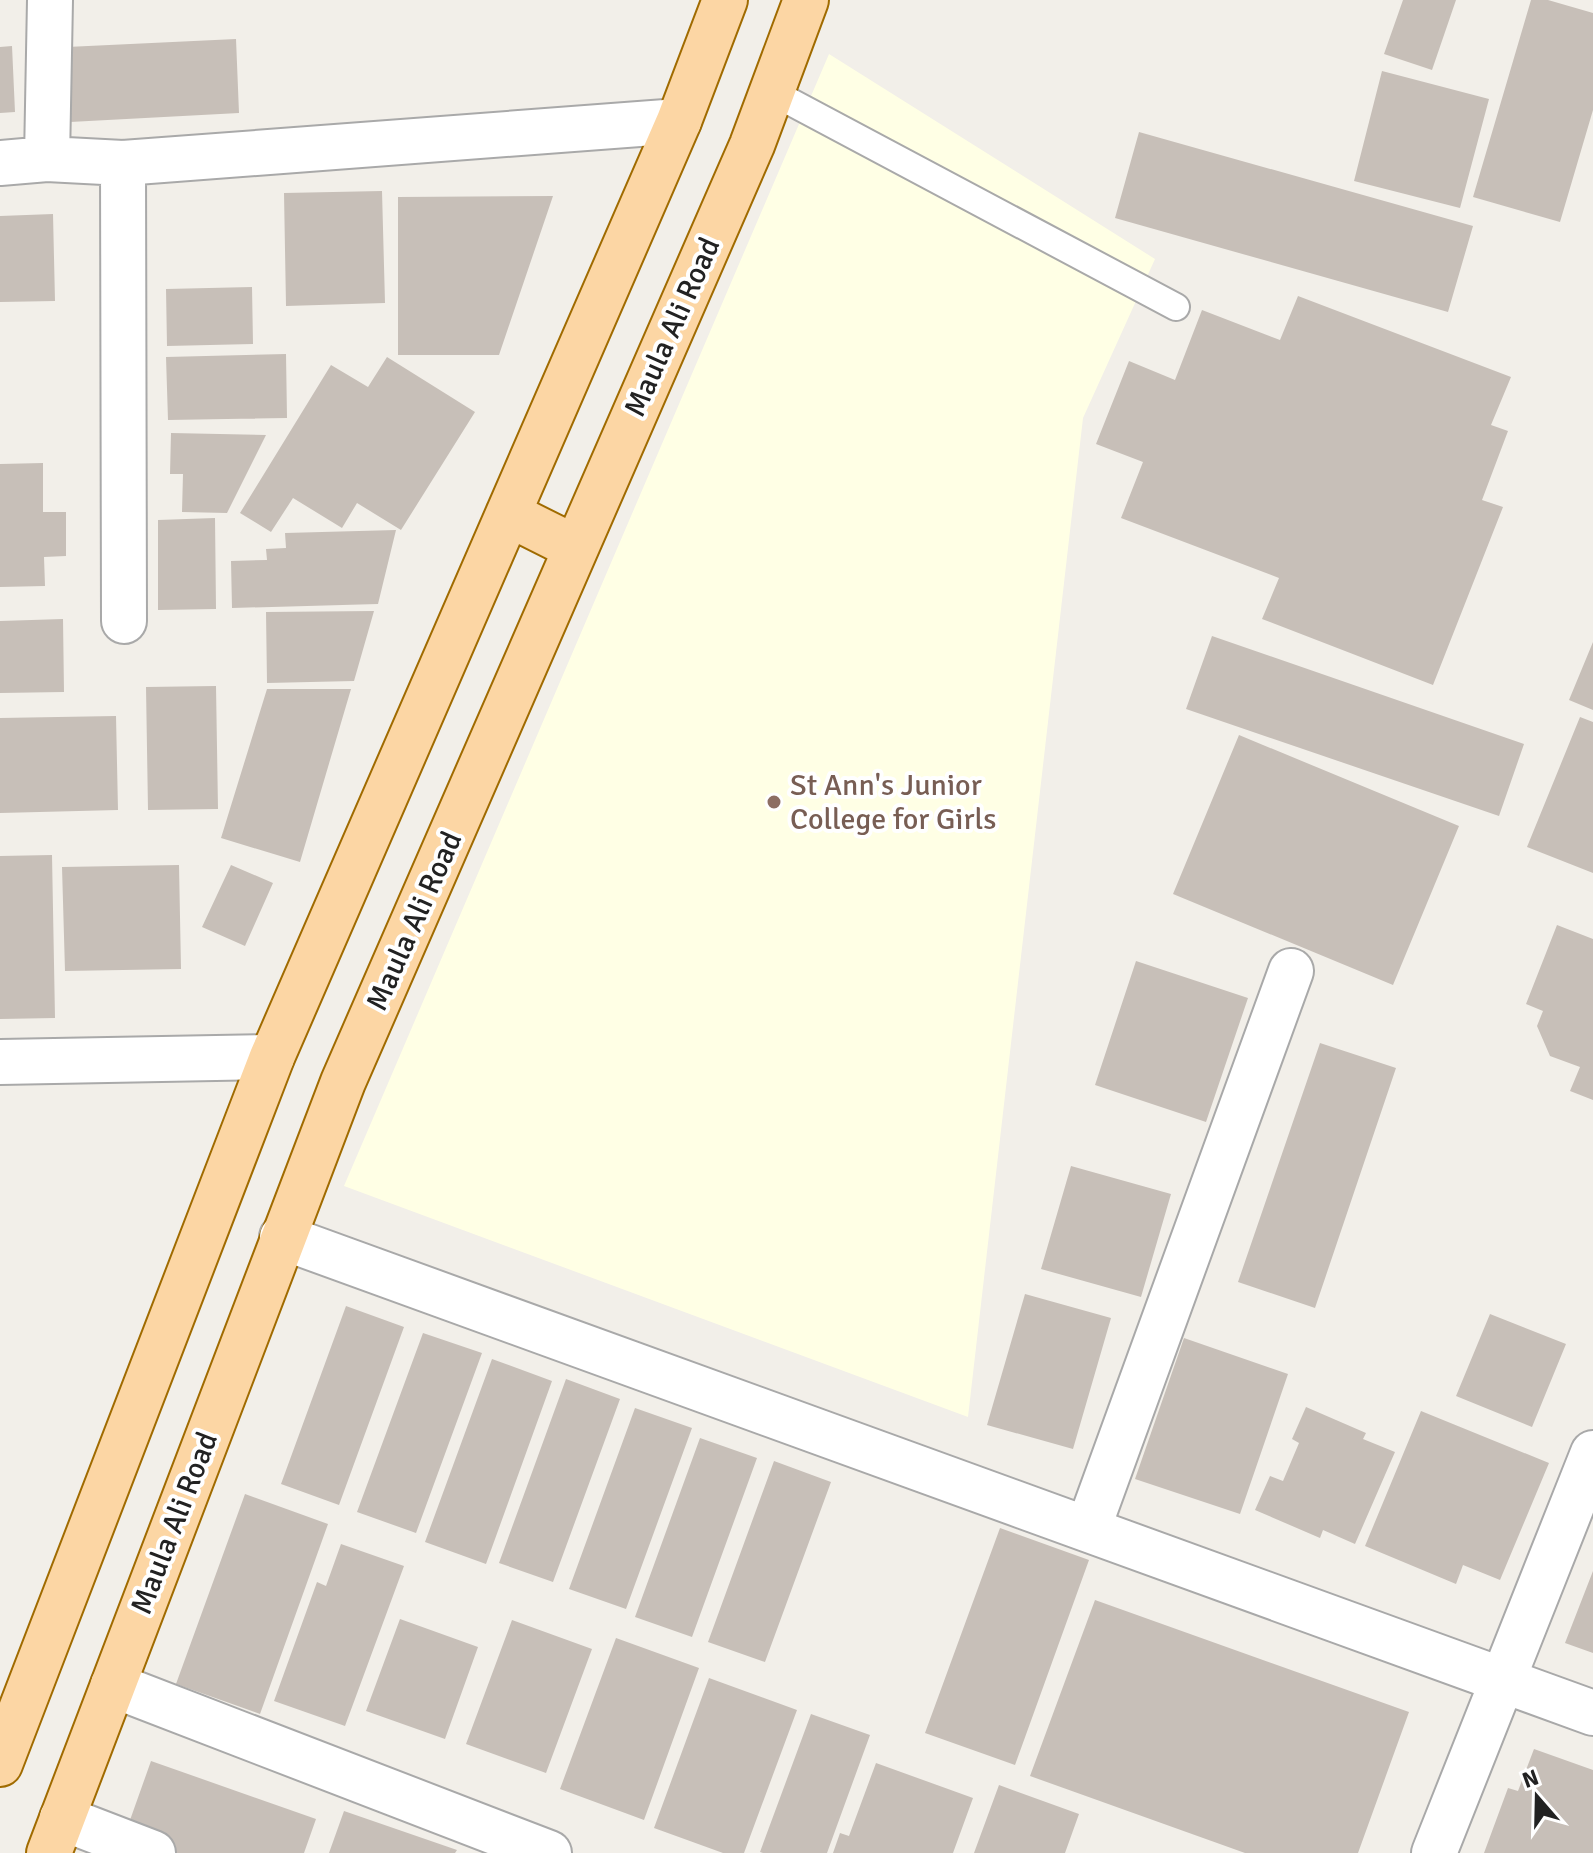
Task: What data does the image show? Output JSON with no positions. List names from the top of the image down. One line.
{"streets":{"main road":["Maula Ali Road"]},"places":["St Ann's Junior College for Girls"],"north":"top"}
